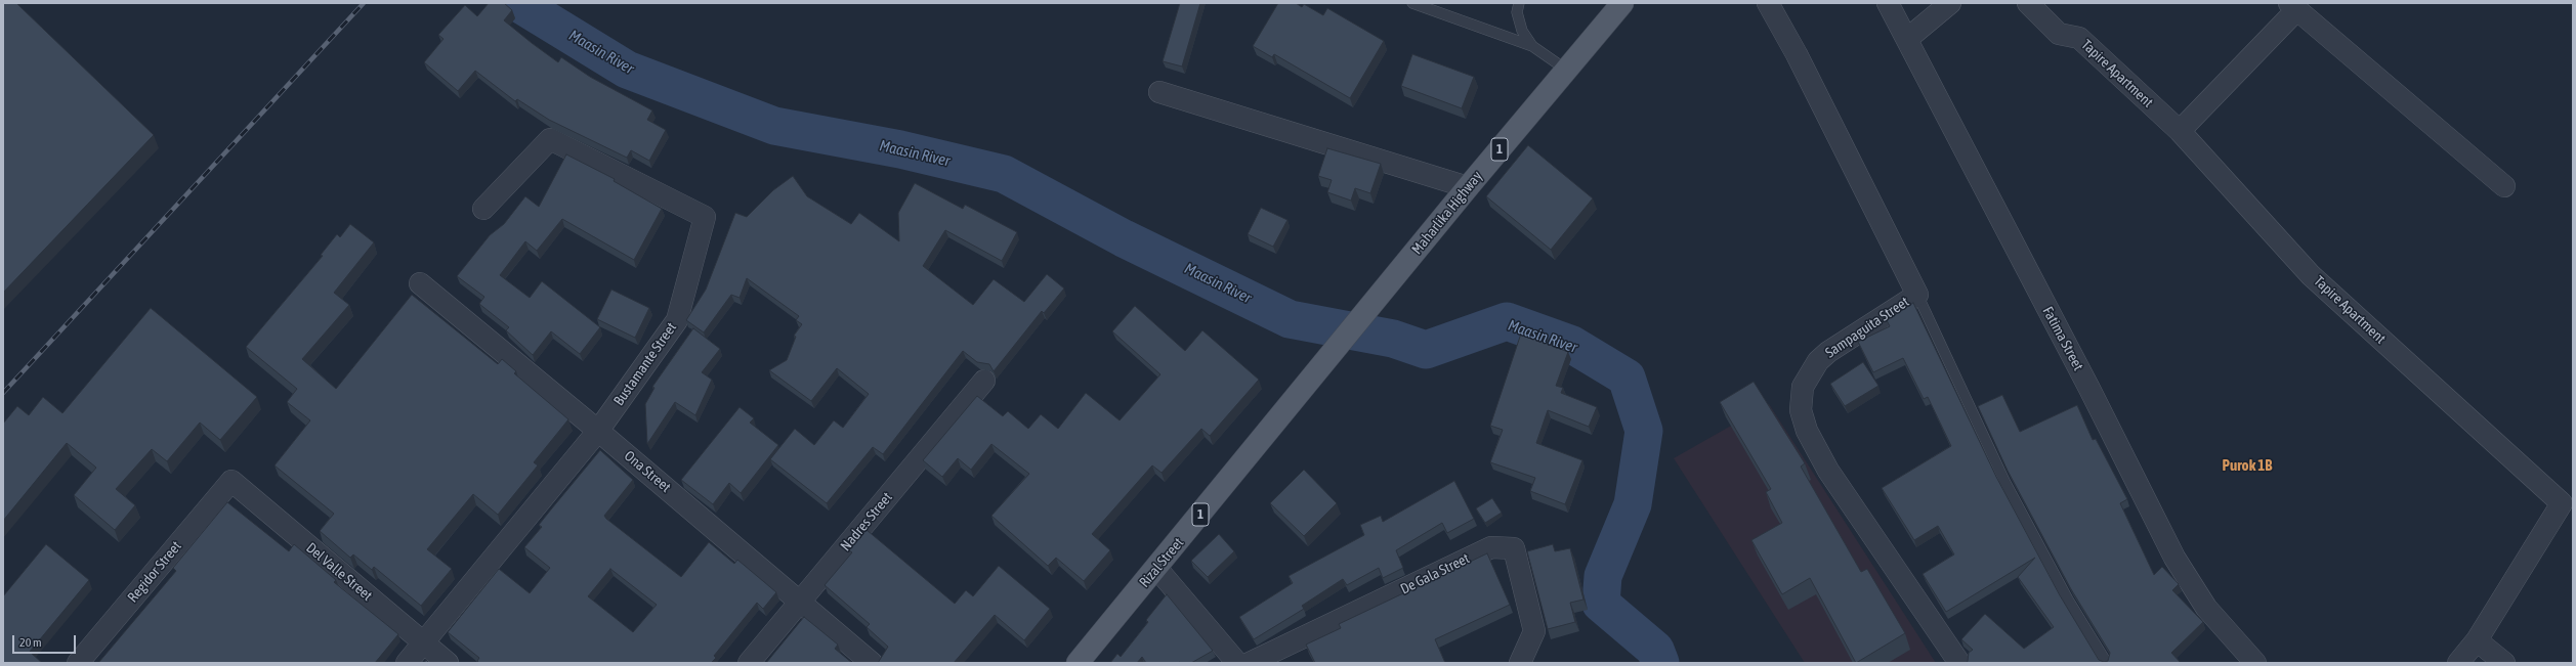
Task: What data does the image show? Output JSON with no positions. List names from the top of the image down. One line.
{"streets":{"main road":["1","Maharlika Highway","Rizal Street"],"street":["Tapire Apartment","Sampaguita Street","Fatima Street","Bustamante Street","Ona Street","Nadres Street","Regidor Street","Del Valle Street","De Gala Street"]},"crossings":[["Maharlika Highway","Rizal Street"],["Bustamante Street","Ona Street"],["Bustamante Street","Del Valle Street"],["Ona Street","Nadres Street"],["Regidor Street","Del Valle Street"]],"districts":["Purok 1B"],"water":["Maasin River"],"scale_bar":"20 m"}
